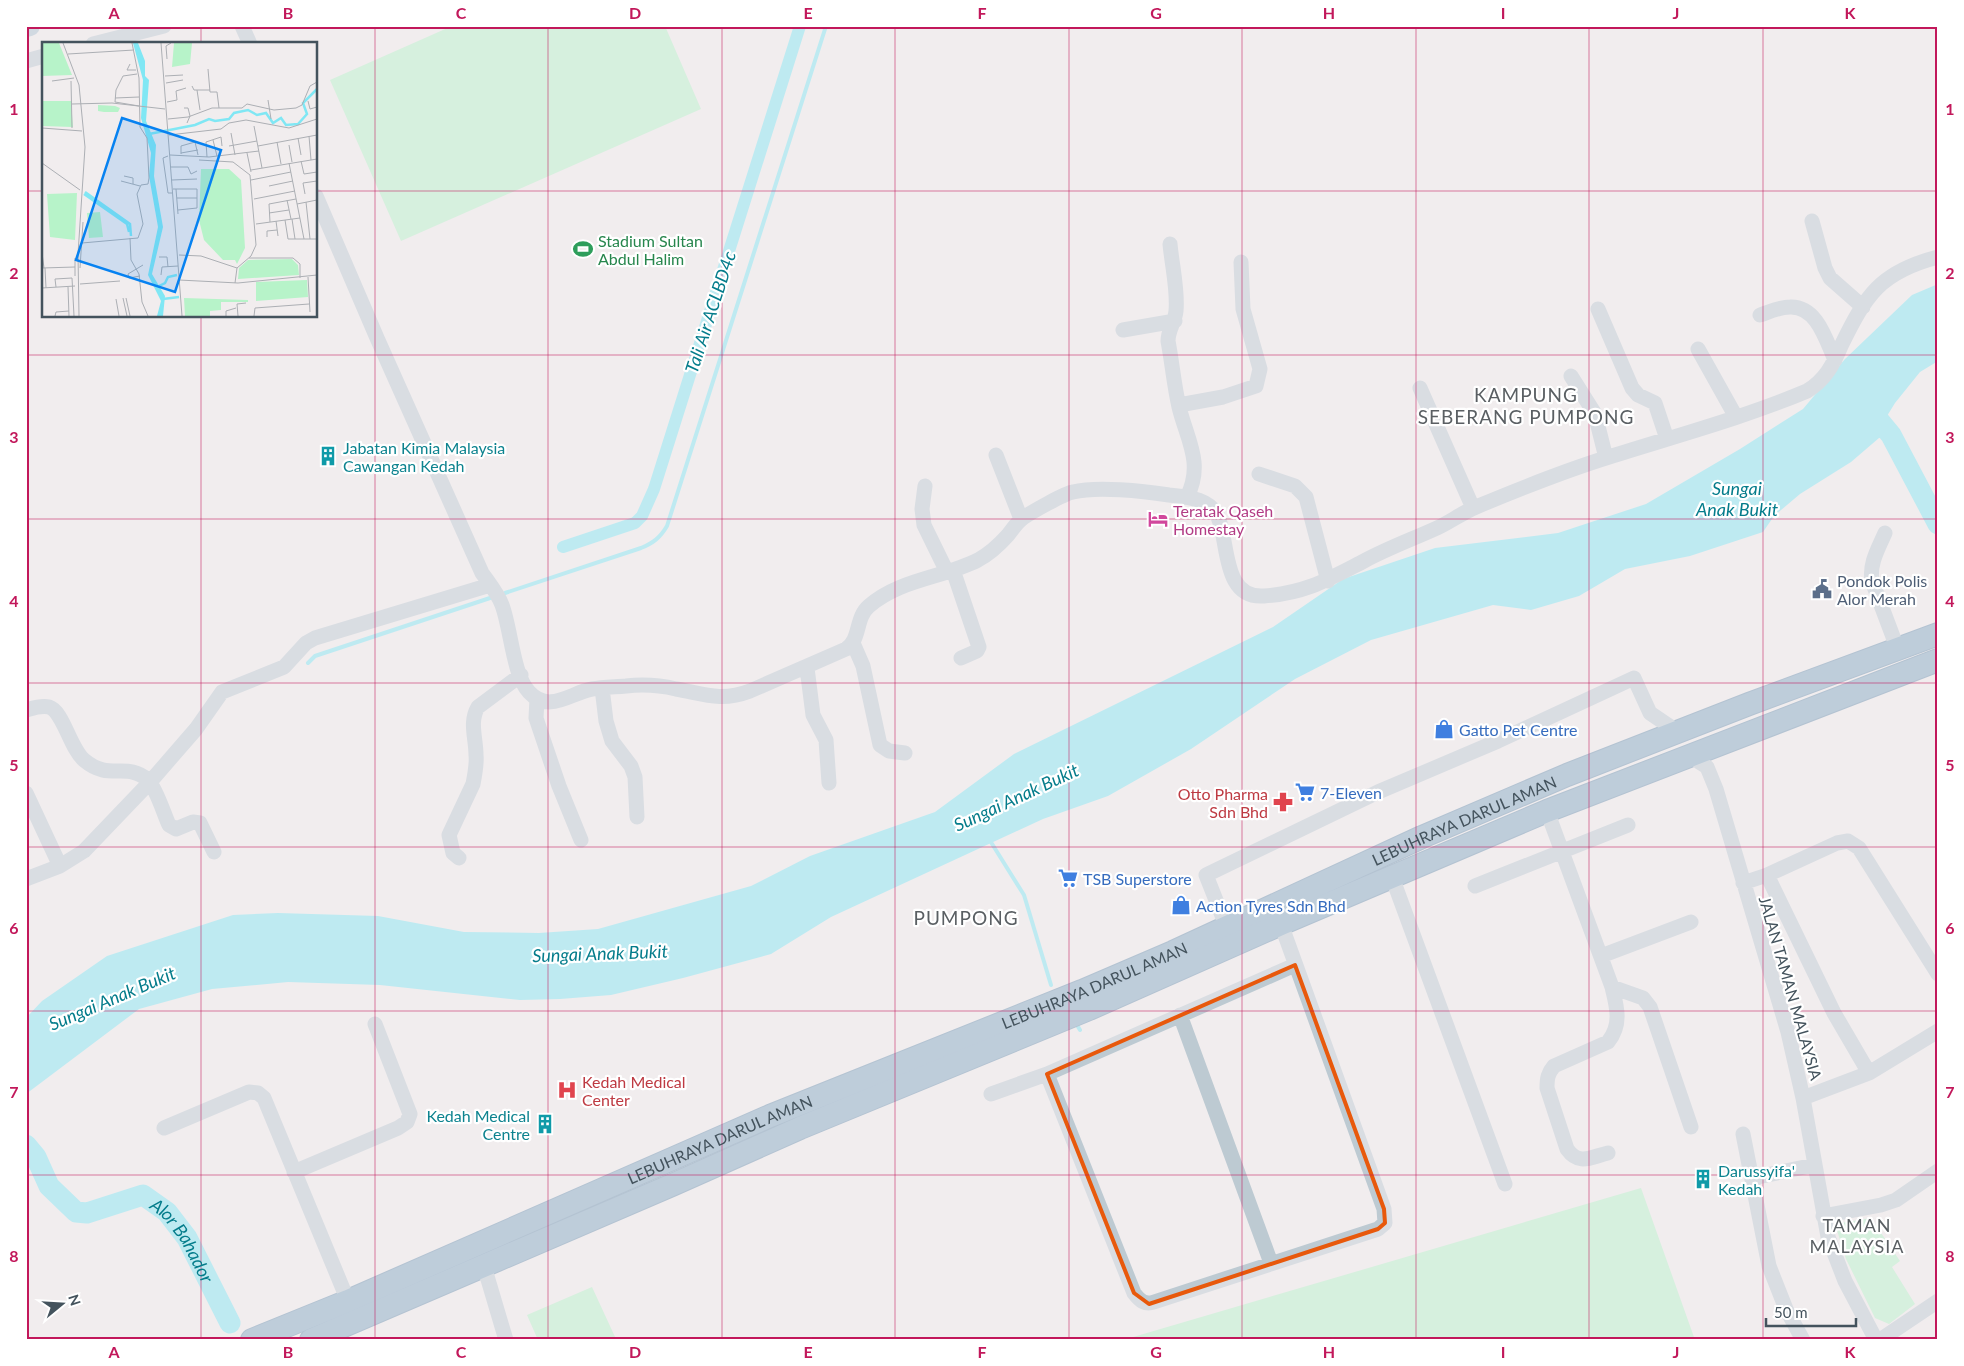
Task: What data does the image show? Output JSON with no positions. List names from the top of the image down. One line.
{"streets":{"highway":["LEBUHRAYA DARUL AMAN"],"street":["JALAN TAMAN MALAYSIA"]},"crossings":[["LEBUHRAYA DARUL AMAN","JALAN TAMAN MALAYSIA"]],"districts":["KAMPUNG SEBERANG PUMPONG","PUMPONG","TAMAN MALAYSIA"],"water":["Tali Air ACLBD4c","Sungai Anak Bukit","Alor Bahador"],"places":{"sports":["Stadium Sultan Abdul Halim"],"building":["Jabatan Kimia Malaysia Cawangan Kedah","Kedah Medical Centre","Darussyifa' Kedah"],"hotel":["Teratak Qaseh Homestay"],"public building":["Pondok Polis Alor Merah"],"shop":["Gatto Pet Centre","Action Tyres Sdn Bhd"],"supermarket":["7-Eleven","TSB Superstore"],"pharmacy":["Otto Pharma Sdn Bhd"],"hospital":["Kedah Medical Center"]},"scale_bar":"50 m","north":"right","grid":{"columns":["A","B","C","D","E","F","G","H","I","J","K"],"rows":["1","2","3","4","5","6","7","8"]}}
